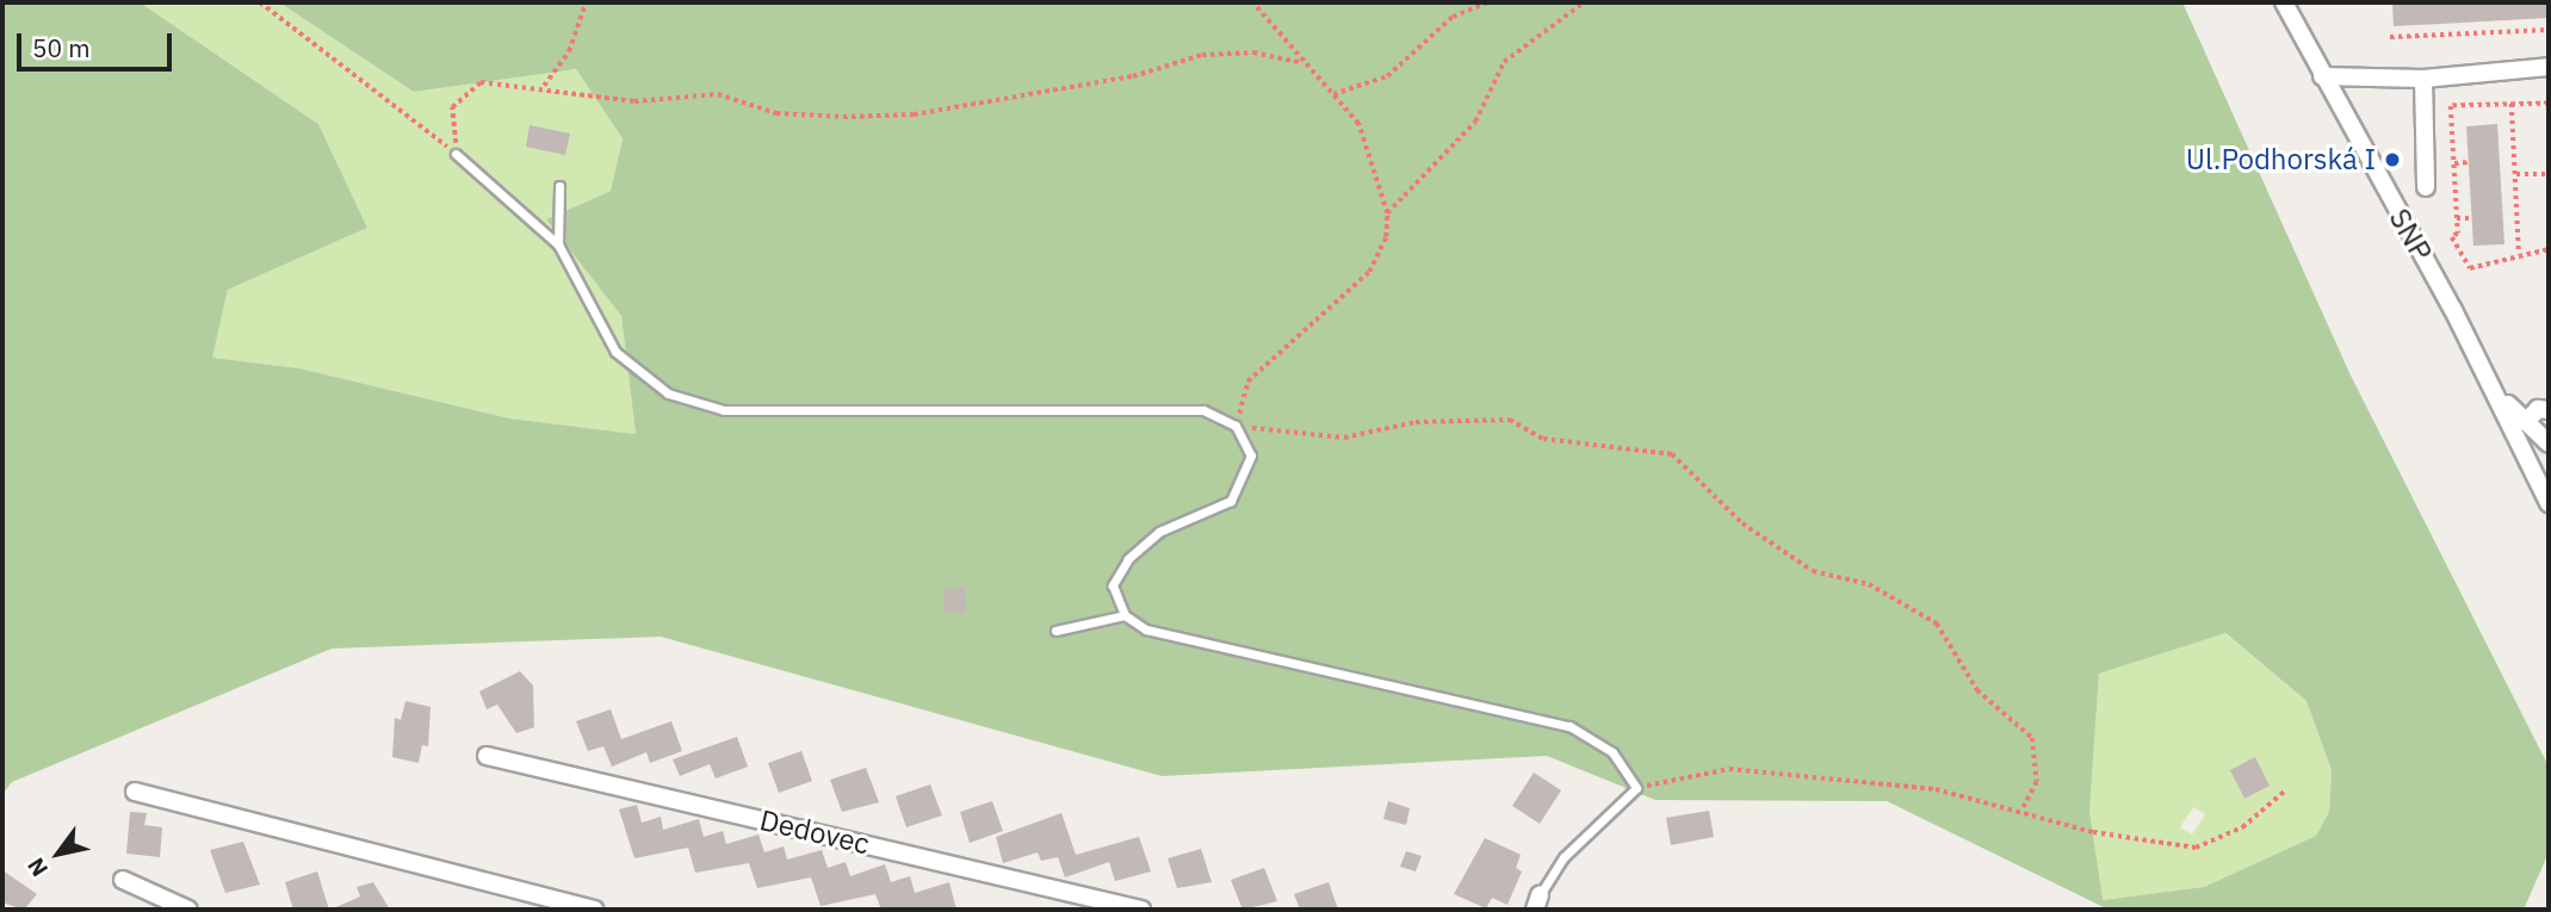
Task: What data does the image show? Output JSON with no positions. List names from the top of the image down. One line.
{"streets":{"street":["SNP","Dedovec"]},"places":["Ul.Podhorská I"],"scale_bar":"50 m","north":"bottom left"}
